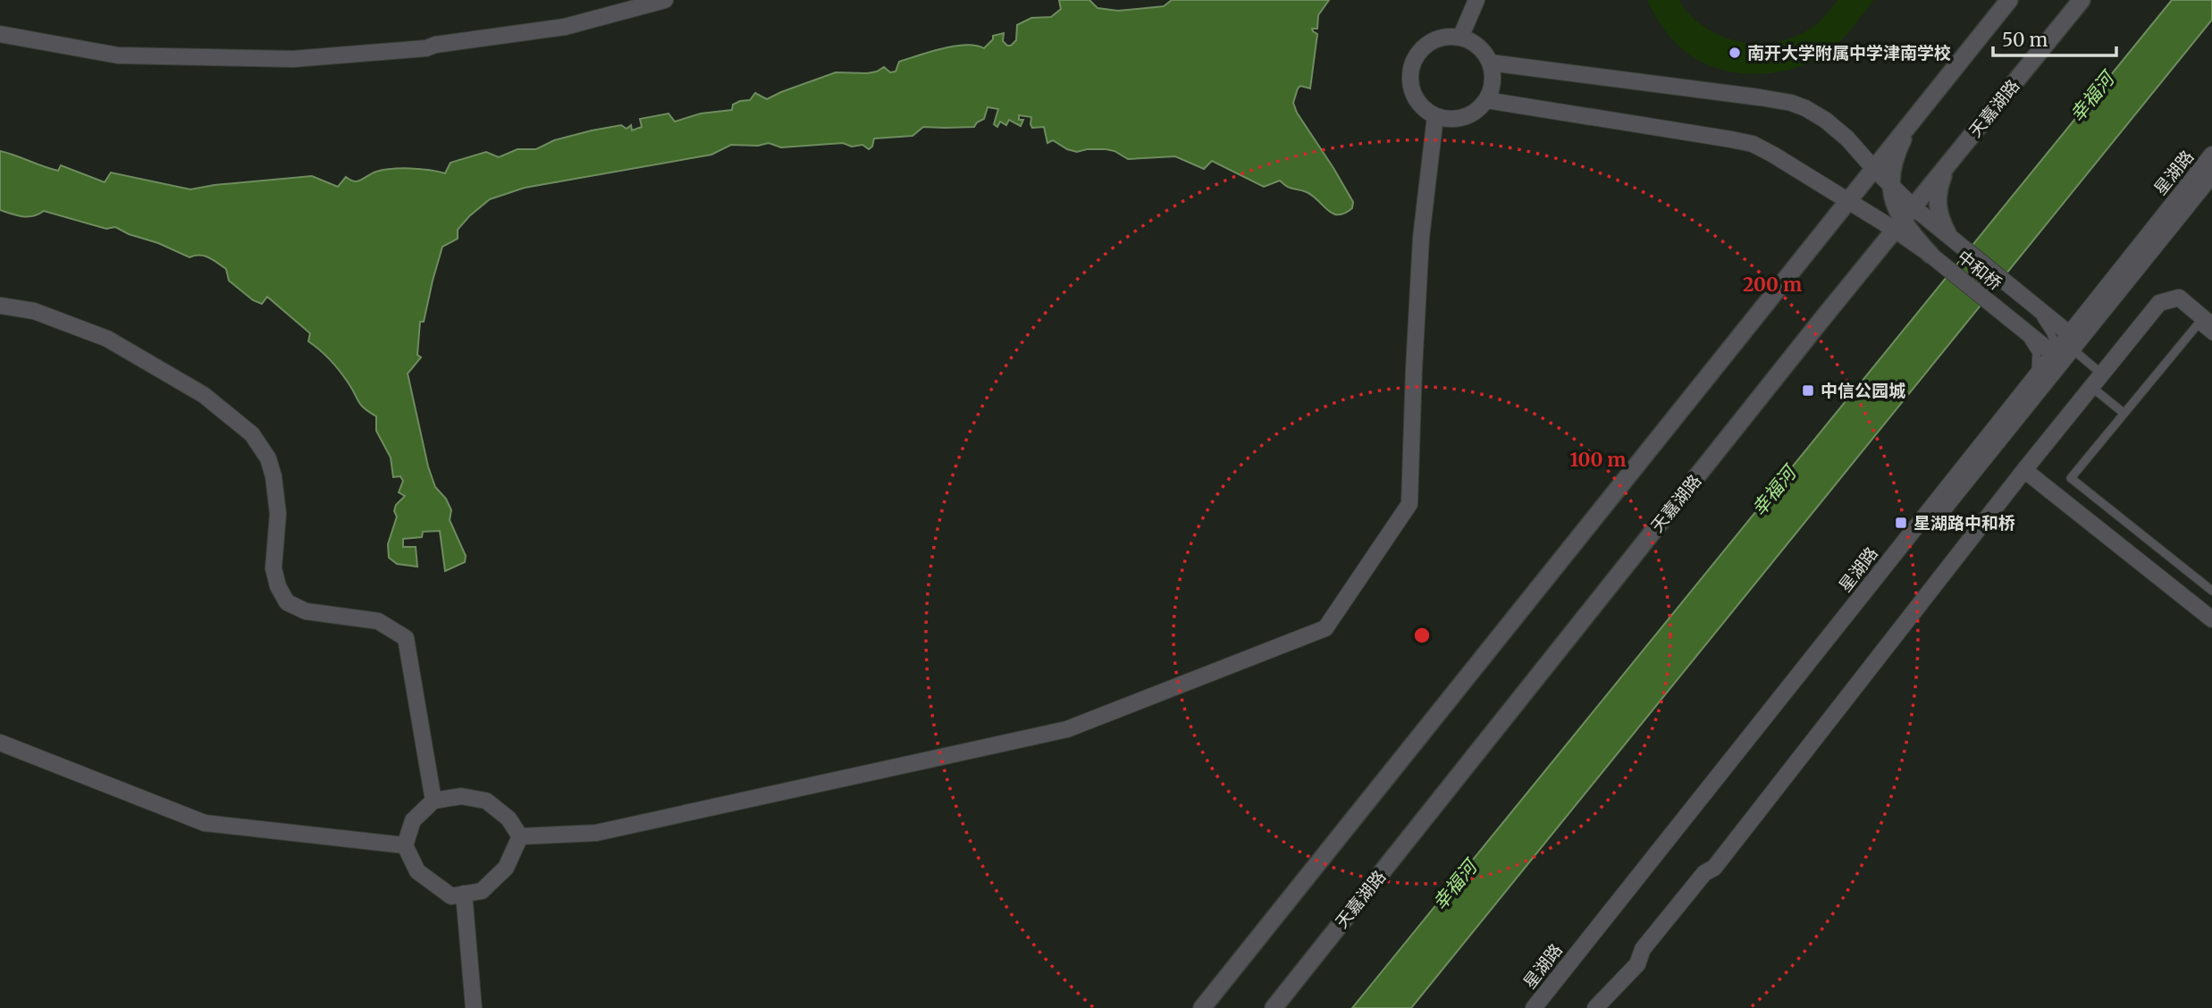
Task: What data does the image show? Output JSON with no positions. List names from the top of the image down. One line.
{"streets":{"street":["天嘉湖路","星湖路","中和桥"]},"crossings":[["天嘉湖路","中和桥"],["星湖路","中和桥"]],"water":["幸福河"],"places":{"other":["南开大学附属中学津南学校"],"transit":["中信公园城","星湖路中和桥"]},"scale_bar":"50 m","rings":["200 m","100 m"]}
